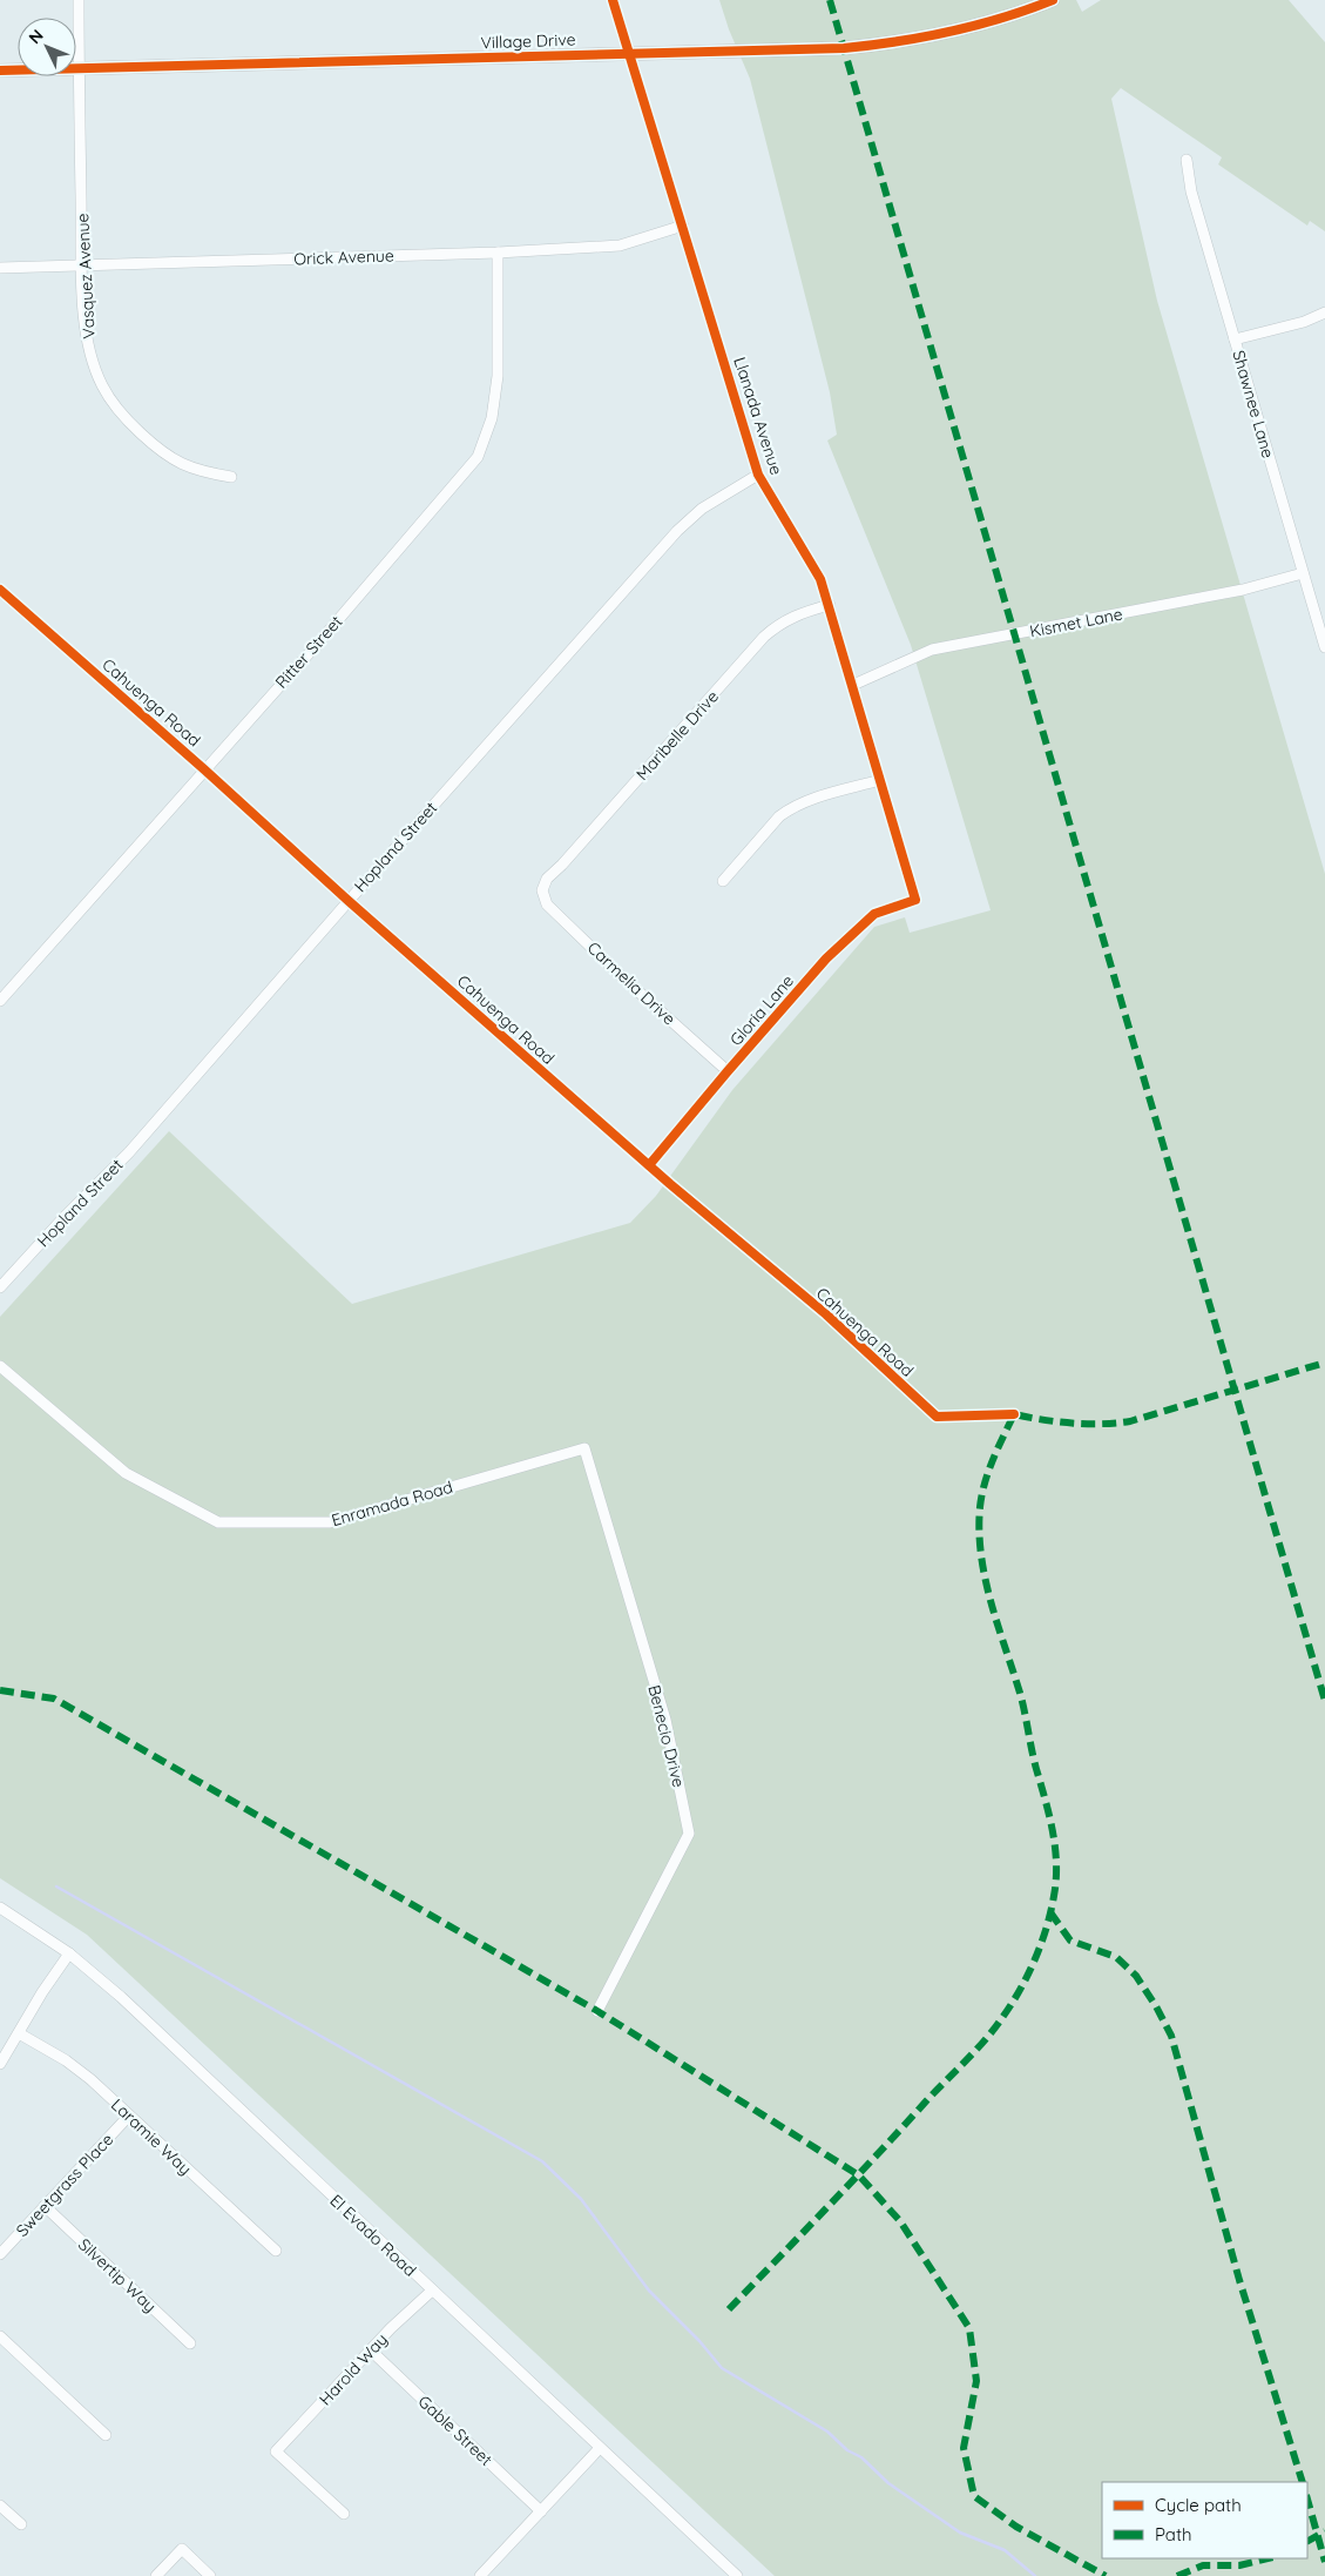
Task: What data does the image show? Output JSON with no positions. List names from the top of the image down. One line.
{"streets":{"main road":["Village Drive"],"street":["Orick Avenue","Vasquez Avenue","Shawnee Lane","Llanada Avenue","Kismet Lane","Ritter Street","Cahuenga Road","Maribelle Drive","Hopland Street","Carmelia Drive","Gloria Lane","Enramada Road","Benecio Drive","Laramie Way","Sweetgrass Place","El Evado Road","Silvertip Way","Harold Way","Gable Street"]},"crossings":[["Village Drive","Vasquez Avenue"],["Village Drive","Llanada Avenue"],["Orick Avenue","Vasquez Avenue"],["Orick Avenue","Llanada Avenue"],["Orick Avenue","Ritter Street"],["Shawnee Lane","Kismet Lane"],["Llanada Avenue","Kismet Lane"],["Llanada Avenue","Maribelle Drive"],["Llanada Avenue","Hopland Street"],["Llanada Avenue","Gloria Lane"],["Ritter Street","Cahuenga Road"],["Cahuenga Road","Hopland Street"],["Cahuenga Road","Gloria Lane"],["Maribelle Drive","Carmelia Drive"],["Carmelia Drive","Gloria Lane"],["Enramada Road","Benecio Drive"],["Laramie Way","Sweetgrass Place"],["Sweetgrass Place","Silvertip Way"],["El Evado Road","Harold Way"],["Harold Way","Gable Street"]],"legend":["Cycle path","Path"],"north":"top left"}
